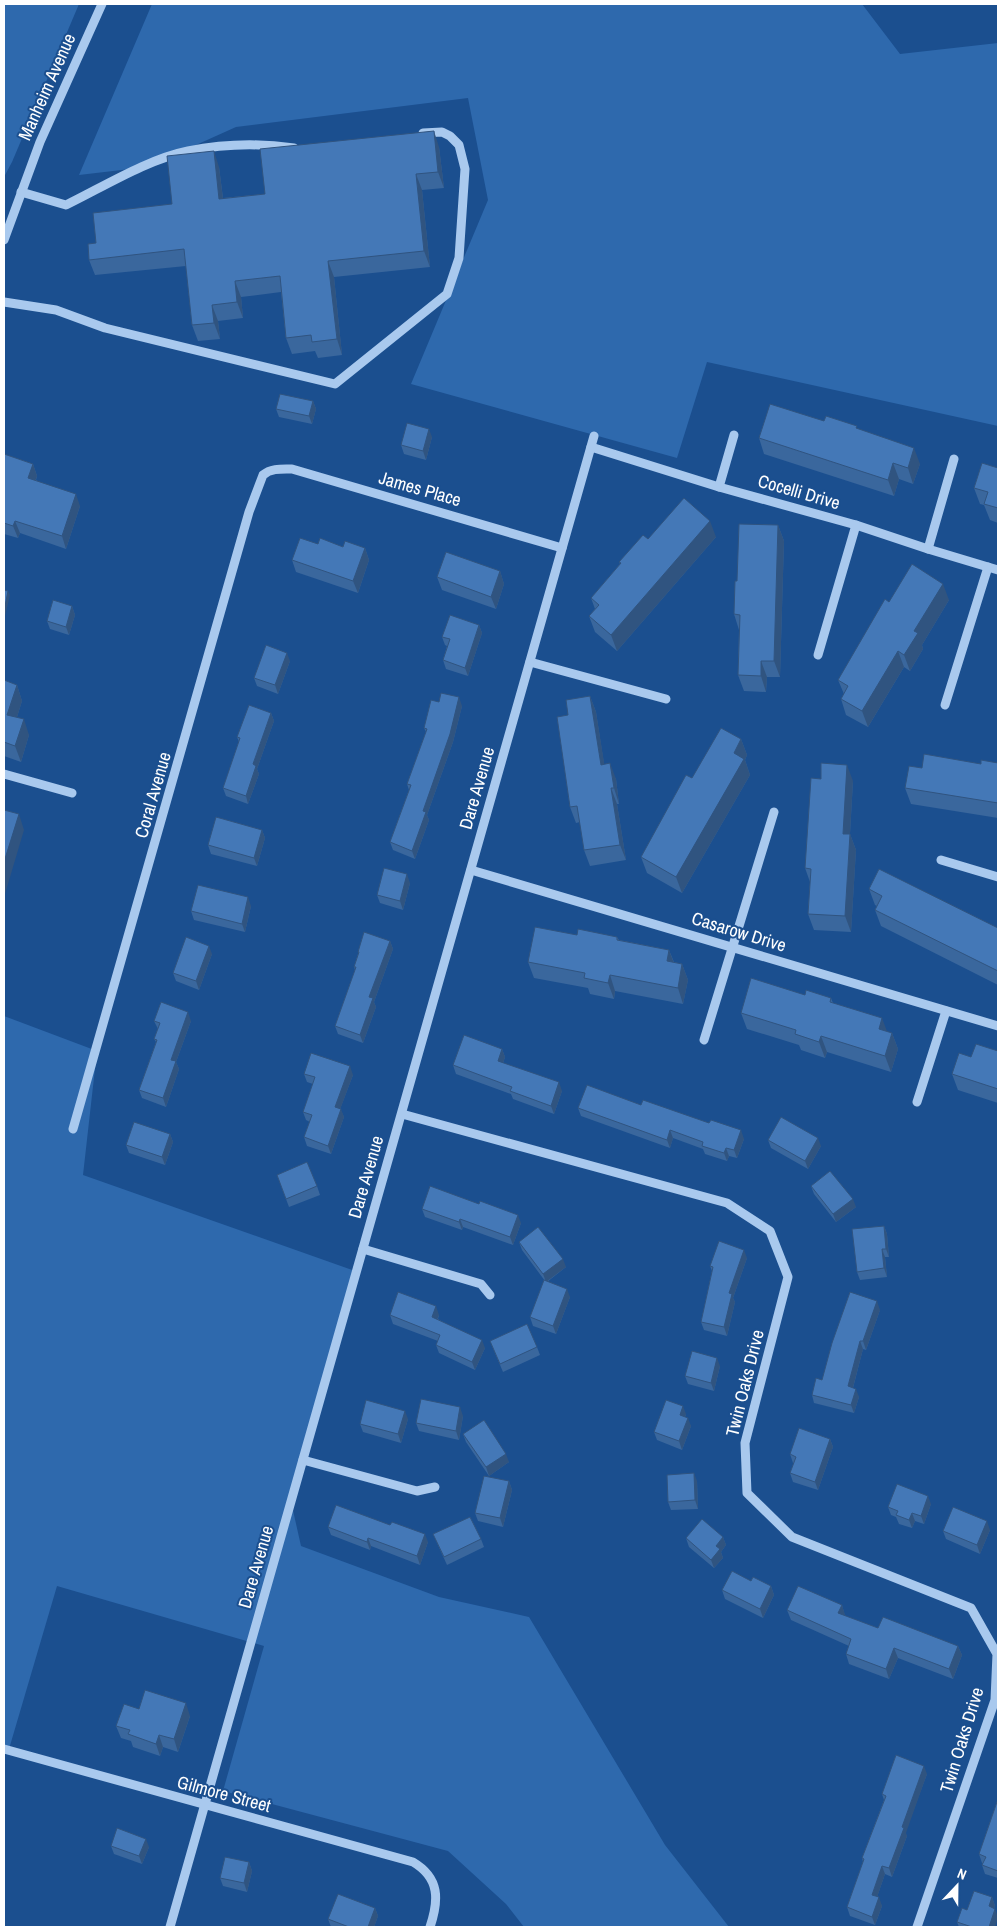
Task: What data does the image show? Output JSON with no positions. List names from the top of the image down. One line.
{"streets":{"street":["Manheim Avenue","James Place","Cocelli Drive","Dare Avenue","Coral Avenue","Casarow Drive","Twin Oaks Drive","Gilmore Street"]},"crossings":[["James Place","Dare Avenue"],["James Place","Coral Avenue"],["Cocelli Drive","Dare Avenue"],["Dare Avenue","Casarow Drive"],["Dare Avenue","Twin Oaks Drive"],["Dare Avenue","Gilmore Street"]],"north":"top"}
